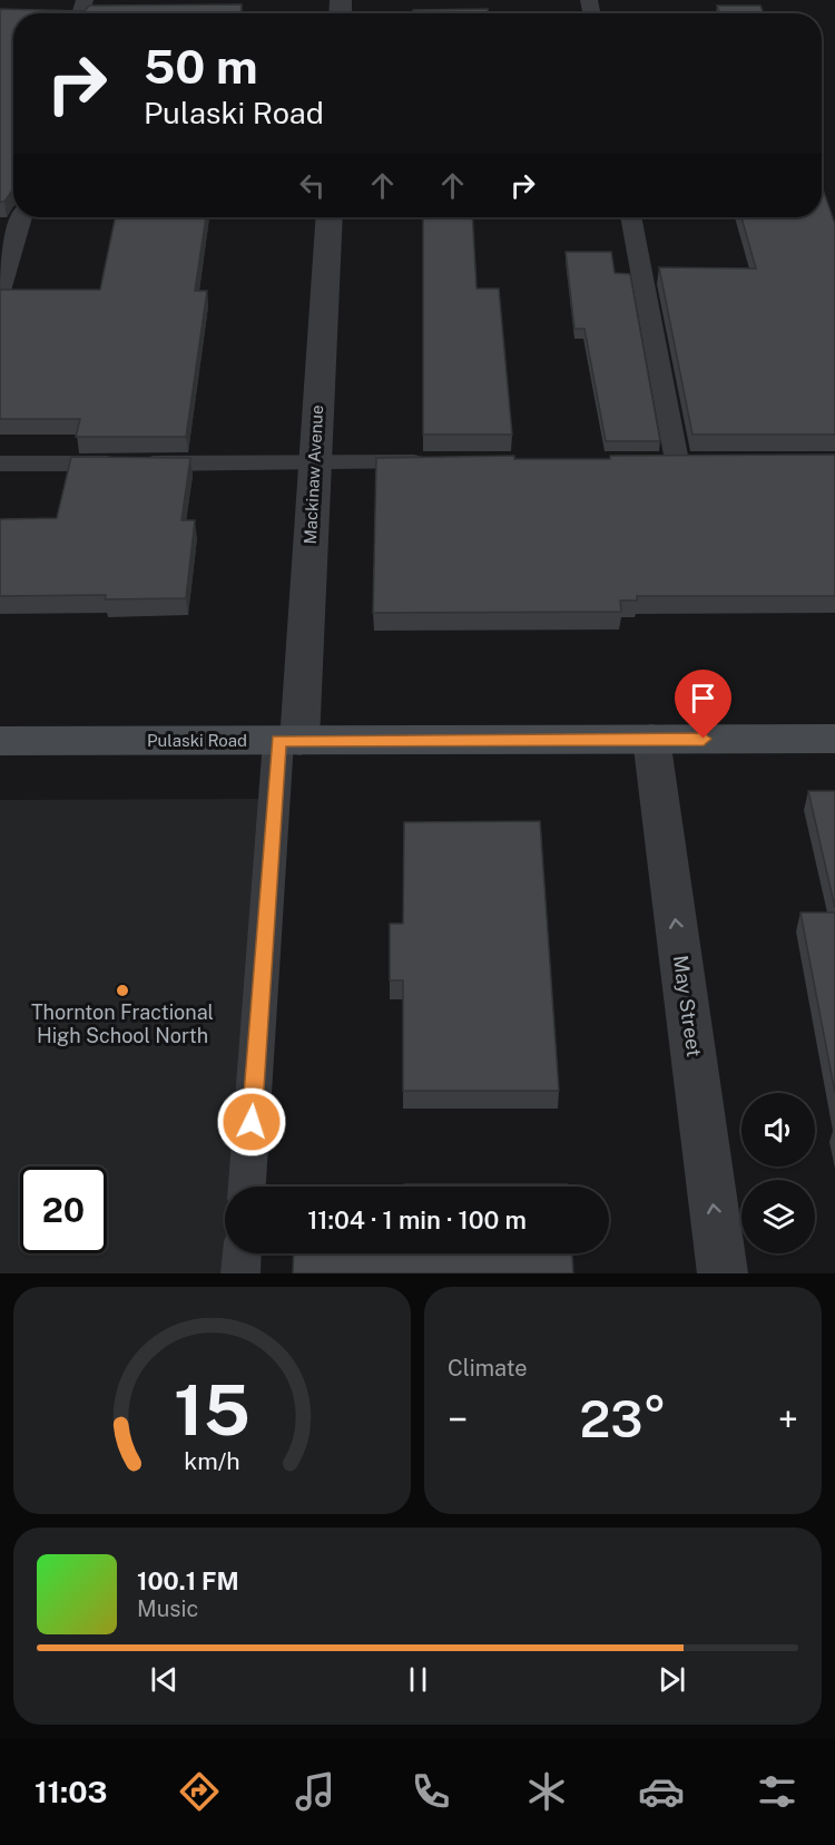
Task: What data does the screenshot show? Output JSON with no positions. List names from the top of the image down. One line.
{"streets":{"street":["Mackinaw Avenue","Pulaski Road","May Street"]},"crossings":[["Mackinaw Avenue","Pulaski Road"],["Pulaski Road","May Street"]],"one_way":["May Street"],"places":["Thornton Fractional High School North"],"page":{"turn":["50 m","Pulaski Road"],"limit":"20","trip":"11:04 · 1 min · 100 m","tile":"Climate","heat":["−","23°","+"],"song":["100.1 FM","Music"],"tabs":"11:03","gauge":["15","km/h"]}}
